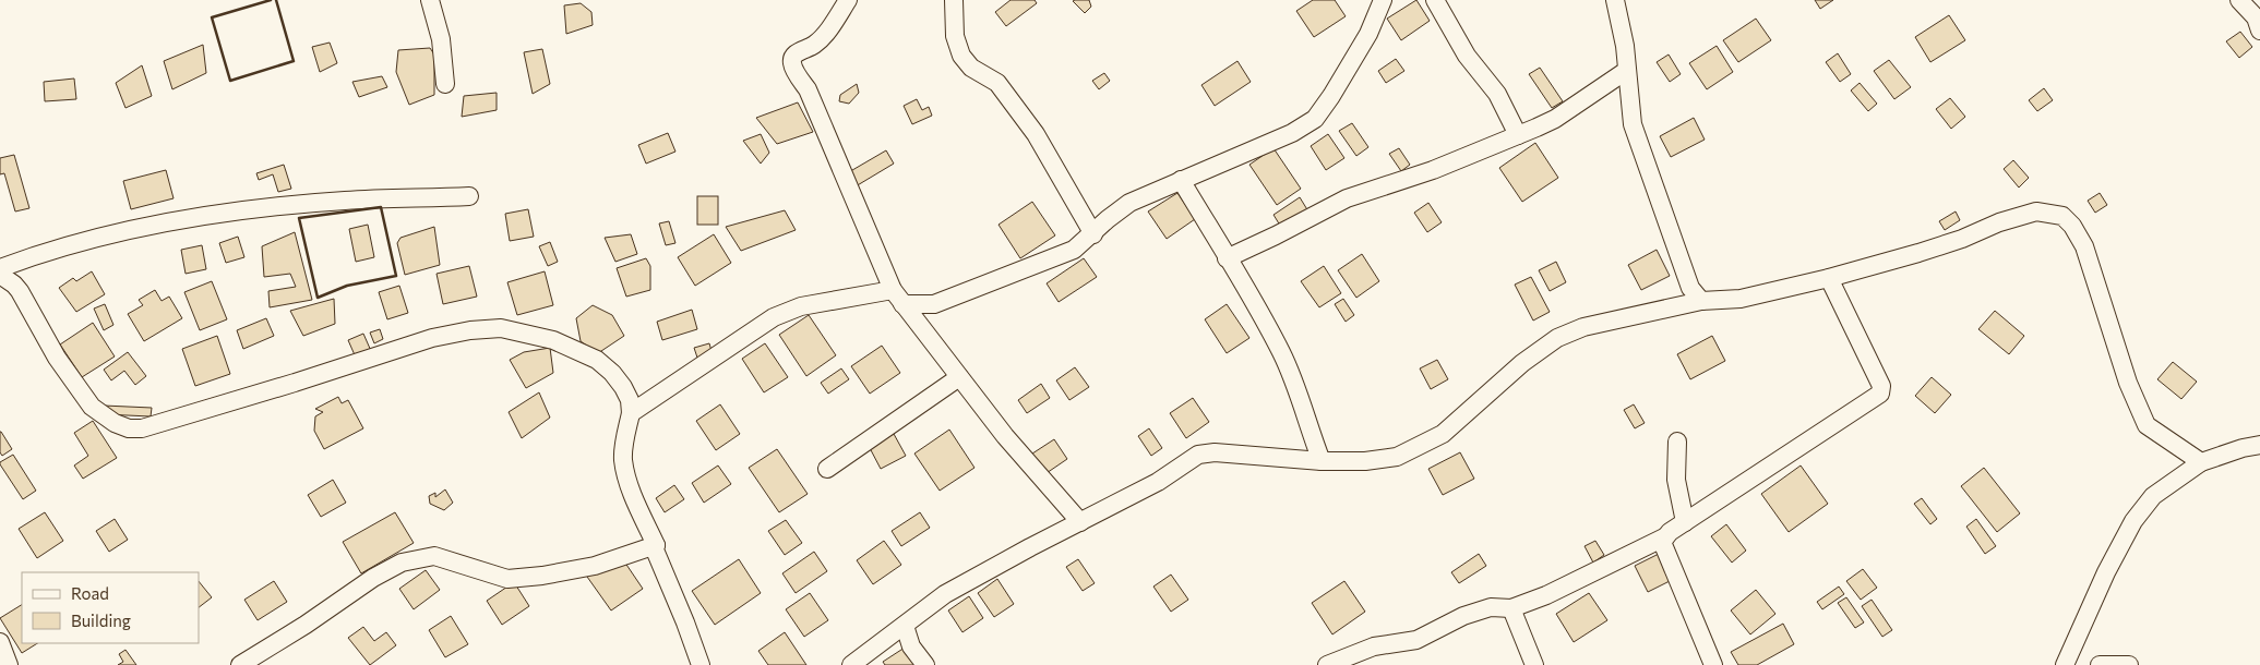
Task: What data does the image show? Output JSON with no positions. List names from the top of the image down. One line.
{"legend":["Road","Building"]}
